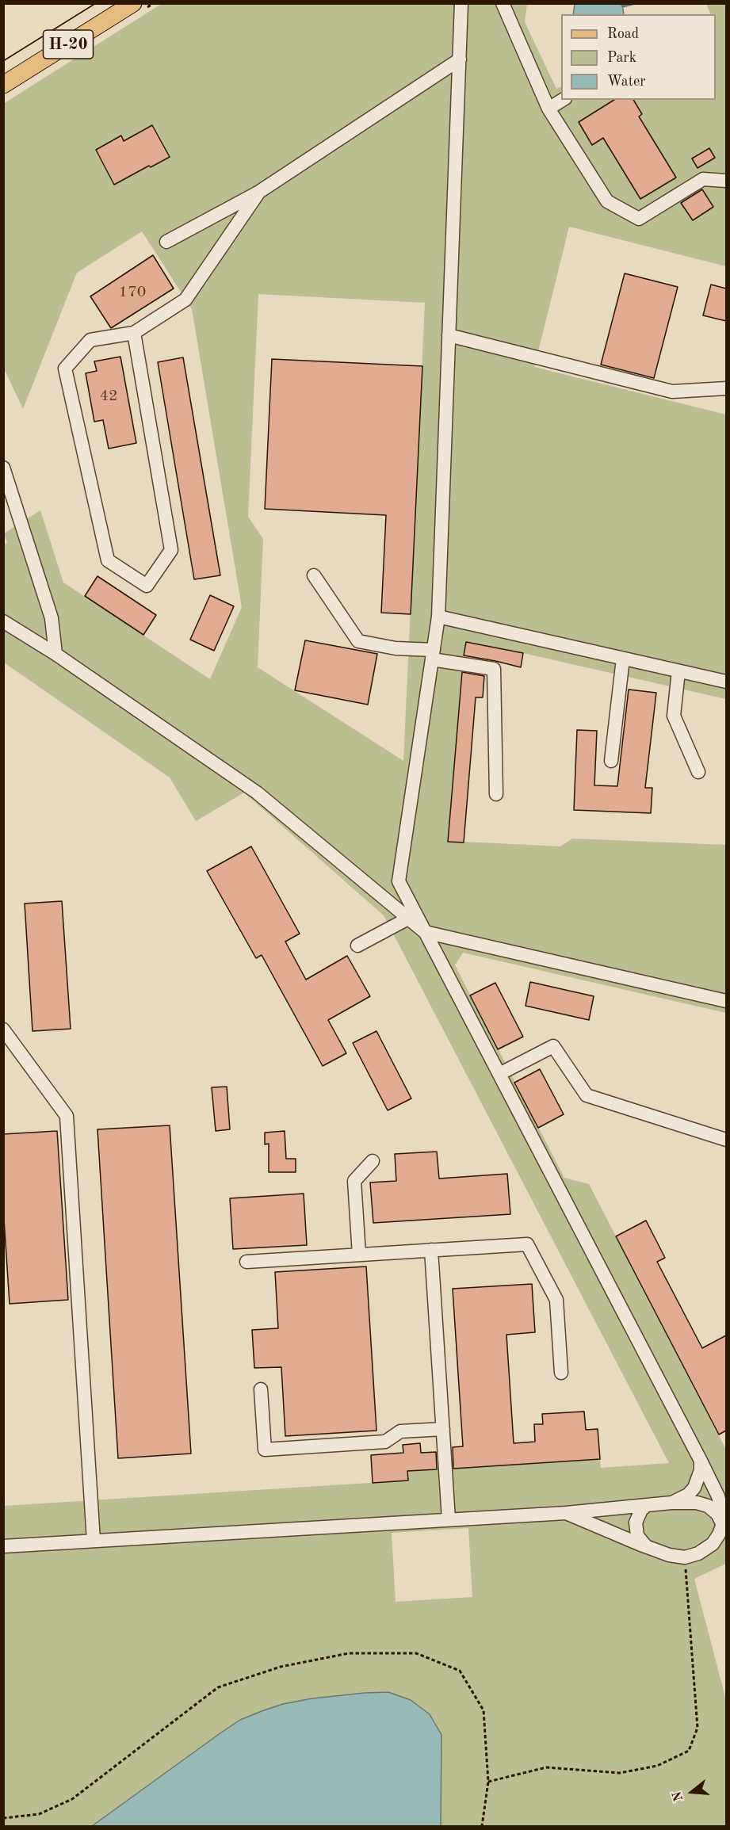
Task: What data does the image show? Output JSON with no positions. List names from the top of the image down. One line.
{"streets":{"main road":["Н-20"]},"house_numbers":["170","42"],"legend":["Road","Park","Water"],"north":"left"}
